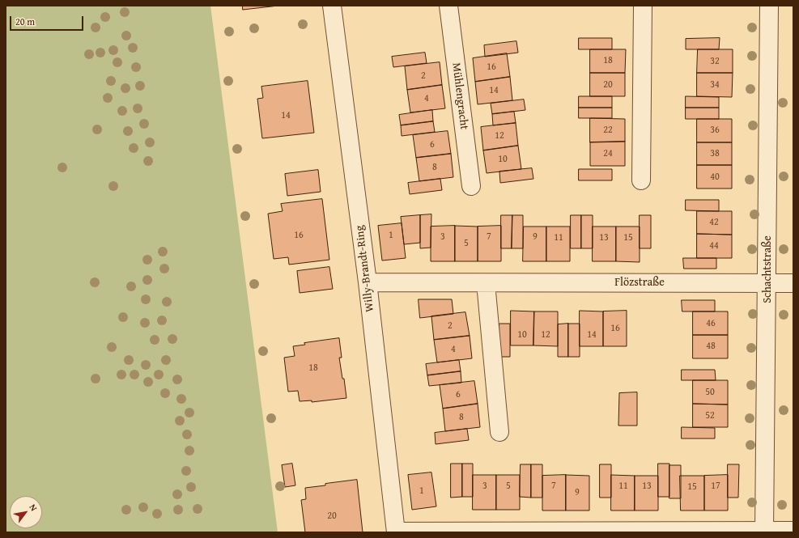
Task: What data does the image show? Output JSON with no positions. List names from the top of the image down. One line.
{"streets":{"street":["Mühlengracht","Willy-Brandt-Ring","Schachtstraße","Flözstraße"]},"crossings":[["Willy-Brandt-Ring","Flözstraße"],["Schachtstraße","Flözstraße"]],"house_numbers":["18","32","16","2","20","34","14","4","14","22","36","12","6","24","38","10","8","40","42","16","1","3","7","9","11","13","15","5","44","46","2","16","10","12","14","48","4","18","50","6","52","8","3","5","7","11","13","17","15","1","9","20"],"scale_bar":"20 m","north":"top right"}
